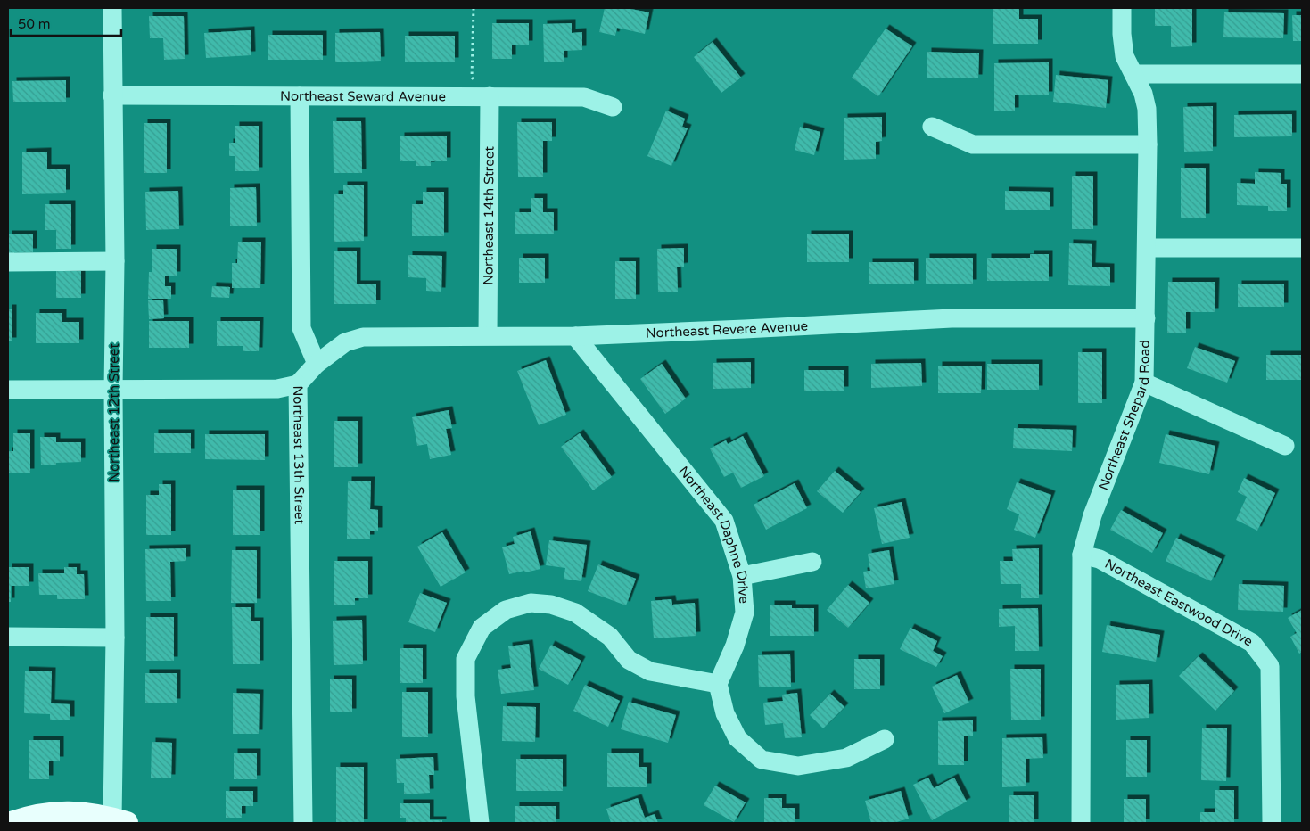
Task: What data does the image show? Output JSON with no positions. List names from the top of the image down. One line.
{"streets":{"street":["Northeast Seward Avenue","Northeast 14th Street","Northeast Revere Avenue","Northeast 12th Street","Northeast Shepard Road","Northeast 13th Street","Northeast Daphne Drive","Northeast Eastwood Drive"]},"crossings":[["Northeast Seward Avenue","Northeast 14th Street"],["Northeast Seward Avenue","Northeast 12th Street"],["Northeast 14th Street","Northeast Revere Avenue"],["Northeast Revere Avenue","Northeast Shepard Road"],["Northeast Revere Avenue","Northeast 13th Street"],["Northeast Revere Avenue","Northeast Daphne Drive"],["Northeast Shepard Road","Northeast Eastwood Drive"]],"scale_bar":"50 m"}
